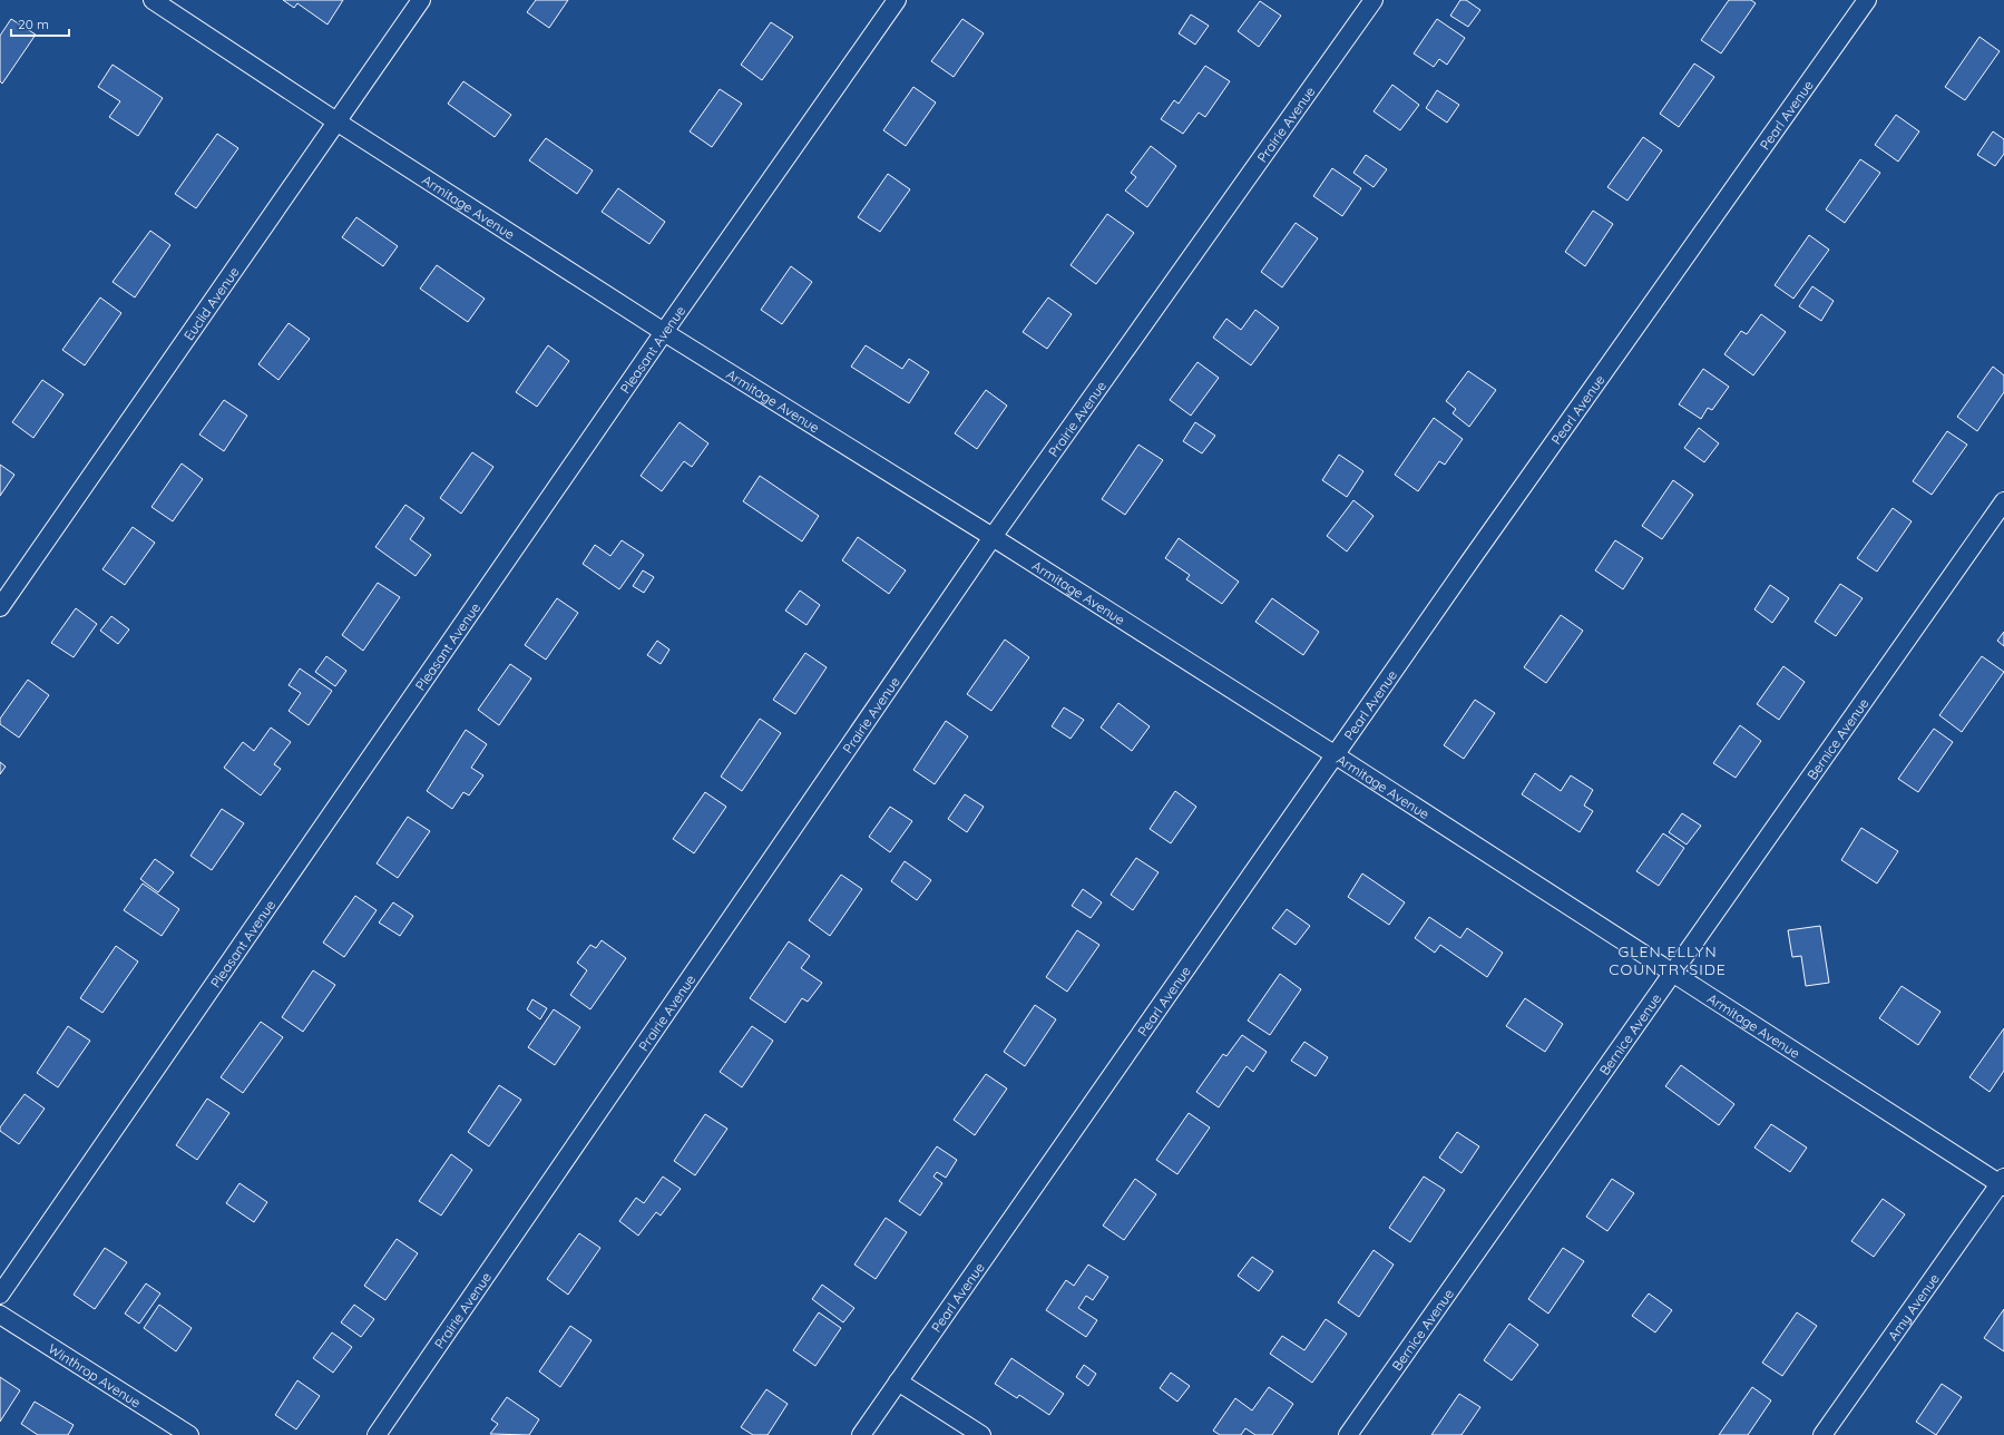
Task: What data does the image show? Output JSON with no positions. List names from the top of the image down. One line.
{"streets":{"street":["Pearl Avenue","Prairie Avenue","Armitage Avenue","Euclid Avenue","Pleasant Avenue","Bernice Avenue","Amy Avenue","Winthrop Avenue"]},"crossings":[["Pearl Avenue","Armitage Avenue"],["Prairie Avenue","Armitage Avenue"],["Armitage Avenue","Euclid Avenue"],["Armitage Avenue","Pleasant Avenue"],["Armitage Avenue","Bernice Avenue"],["Armitage Avenue","Amy Avenue"]],"districts":["GLEN ELLYN COUNTRYSIDE"],"scale_bar":"20 m"}
